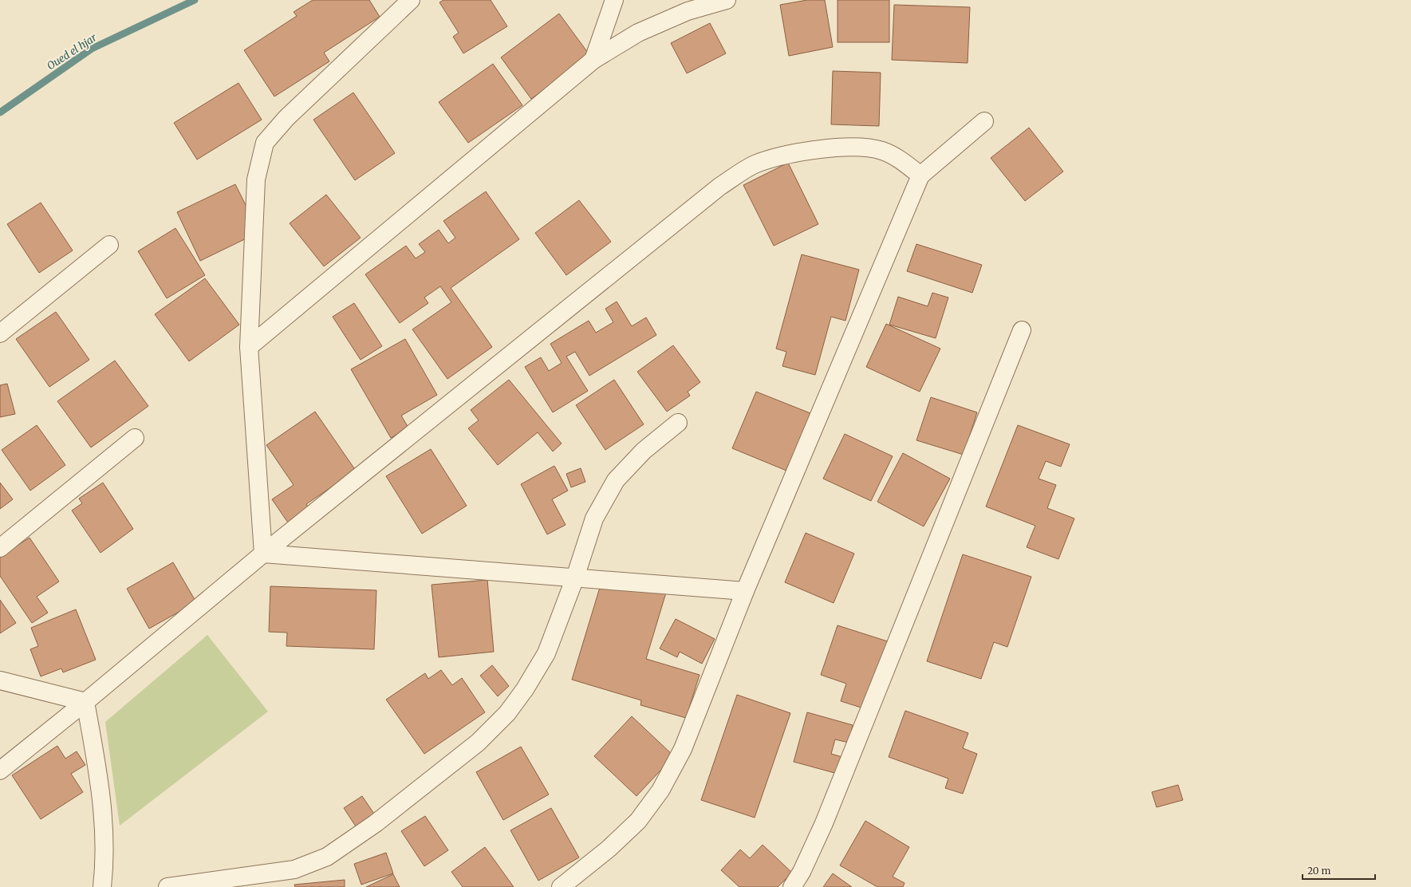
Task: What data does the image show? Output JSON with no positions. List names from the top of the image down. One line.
{"water":["Oued el hjar"],"scale_bar":"20 m"}
